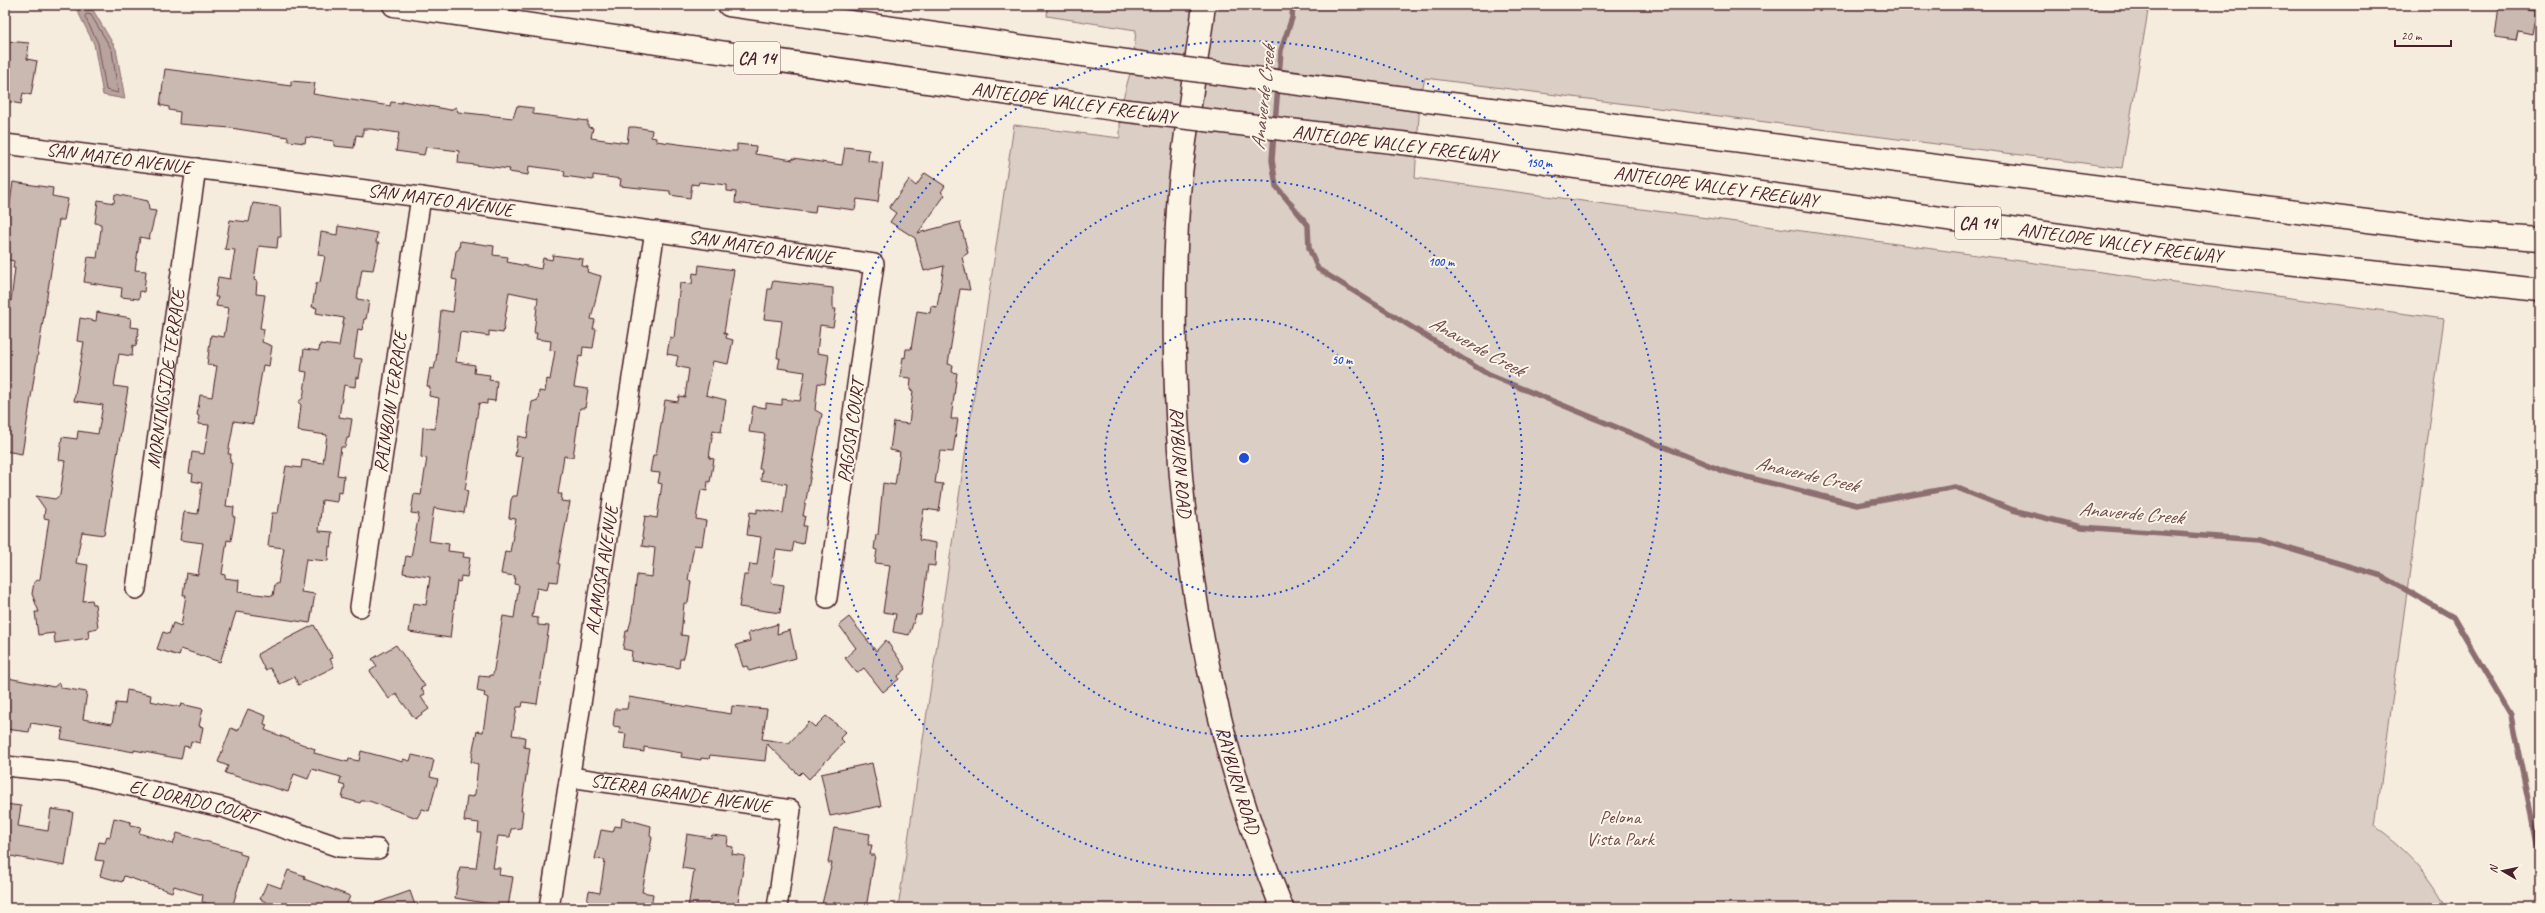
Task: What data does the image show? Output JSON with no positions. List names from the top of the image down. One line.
{"streets":{"main road":["CA 14","ANTELOPE VALLEY FREEWAY","RAYBURN ROAD"],"street":["SAN MATEO AVENUE","MORNINGSIDE TERRACE","RAINBOW TERRACE","PAGOSA COURT","ALAMOSA AVENUE","SIERRA GRANDE AVENUE","EL DORADO COURT"]},"crossings":[["SAN MATEO AVENUE","MORNINGSIDE TERRACE"],["SAN MATEO AVENUE","RAINBOW TERRACE"],["SAN MATEO AVENUE","PAGOSA COURT"],["SAN MATEO AVENUE","ALAMOSA AVENUE"],["ALAMOSA AVENUE","SIERRA GRANDE AVENUE"]],"water":["Anaverde Creek"],"parks":["Pelona Vista Park"],"scale_bar":"20 m","north":"left","rings":["150 m","100 m","50 m"]}
